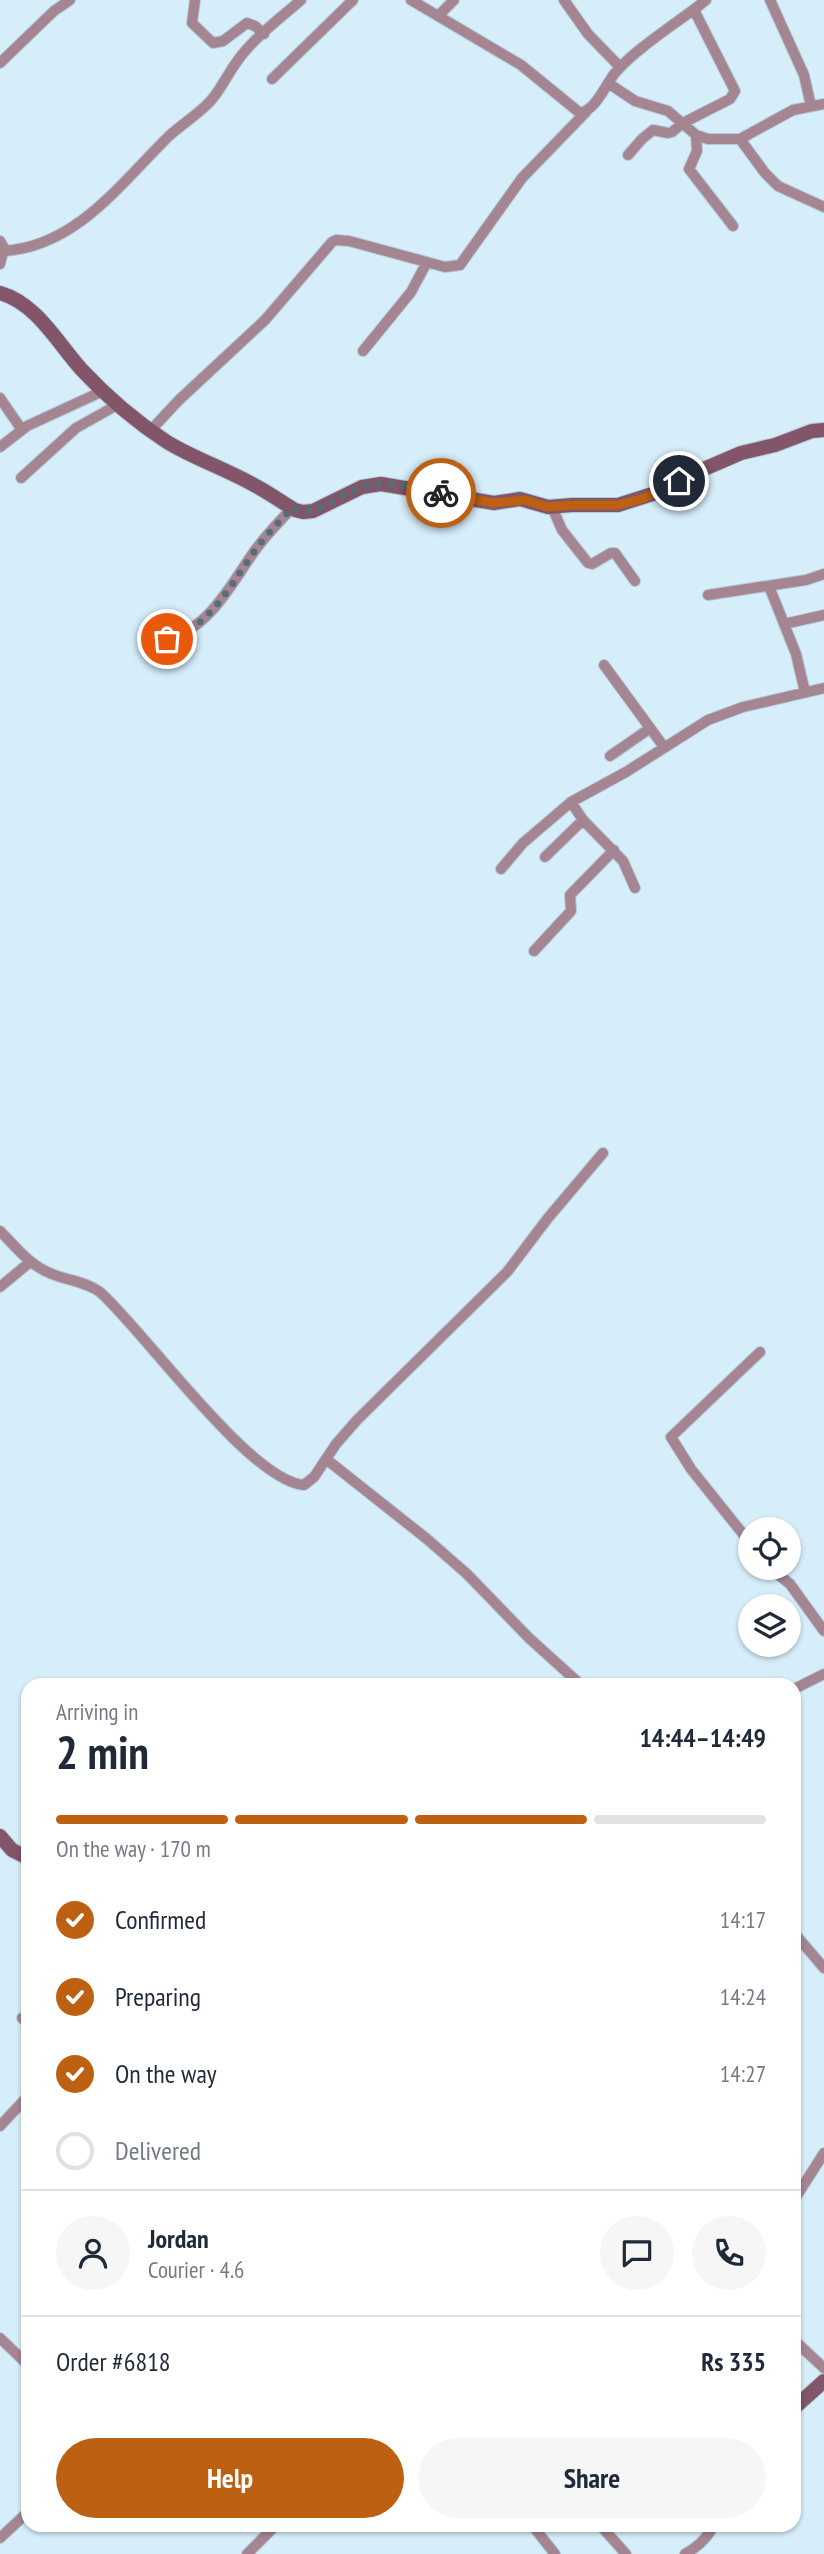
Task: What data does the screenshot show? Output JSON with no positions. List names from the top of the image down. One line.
{"page":{"heading":["2 min","Arriving in","14:44–14:49"],"panel":["Jordan","Courier · 4.6","Order #6818","Rs 335"],"bar":"On the way · 170 m","list":[["Confirmed","14:17"],["Preparing","14:24"],["On the way","14:27"],"Delivered"],"buttons":["Help","Share"]}}
